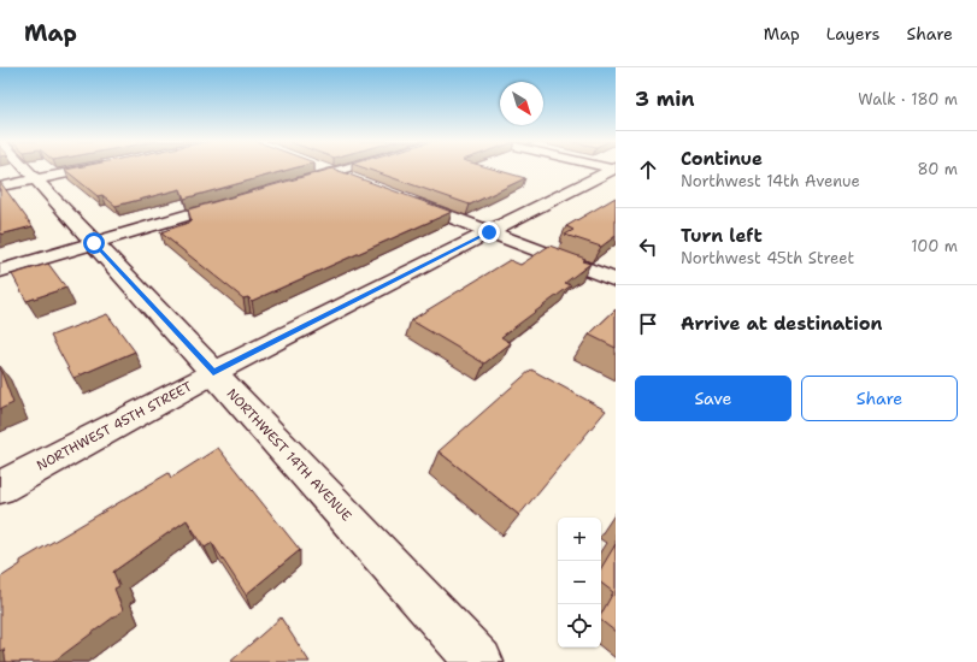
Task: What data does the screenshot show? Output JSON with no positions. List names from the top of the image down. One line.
{"streets":{"street":["NORTHWEST 45TH STREET","NORTHWEST 14TH AVENUE"]},"crossings":[["NORTHWEST 45TH STREET","NORTHWEST 14TH AVENUE"]],"north":"bottom right","page":{"header":"Map","nav":["Map","Layers","Share"],"heading":["3 min","Walk · 180 m"],"list":[["Continue","Northwest 14th Avenue","80 m"],["Turn left","Northwest 45th Street","100 m"],"Arrive at destination"],"buttons":["Save","Share"],"map_buttons":["+","−"]}}
